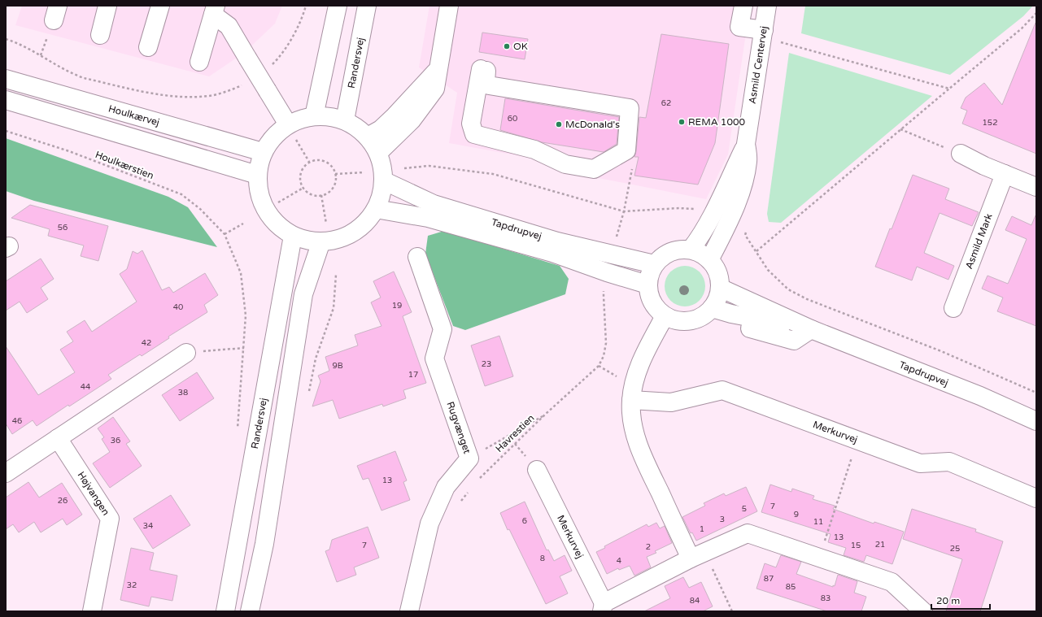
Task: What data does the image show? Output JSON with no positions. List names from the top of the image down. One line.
{"streets":{"street":["Randersvej","Asmild Centervej","Houlkærvej","Tapdrupvej","Asmild Mark","Rugvænget","Merkurvej","Højvangen"],"path":["Houlkærstien","Havrestien"]},"crossings":[["Asmild Centervej","Tapdrupvej"],["Tapdrupvej","Havrestien"]],"places":["OK","REMA 1000","McDonald's"],"house_numbers":["62","60","152","56","19","40","42","23","9B","17","44","38","46","36","13","26","7","5","9","3","6","11","34","1","13","21","7","15","2","25","8","4","87","32","85","83","84"],"scale_bar":"20 m"}
